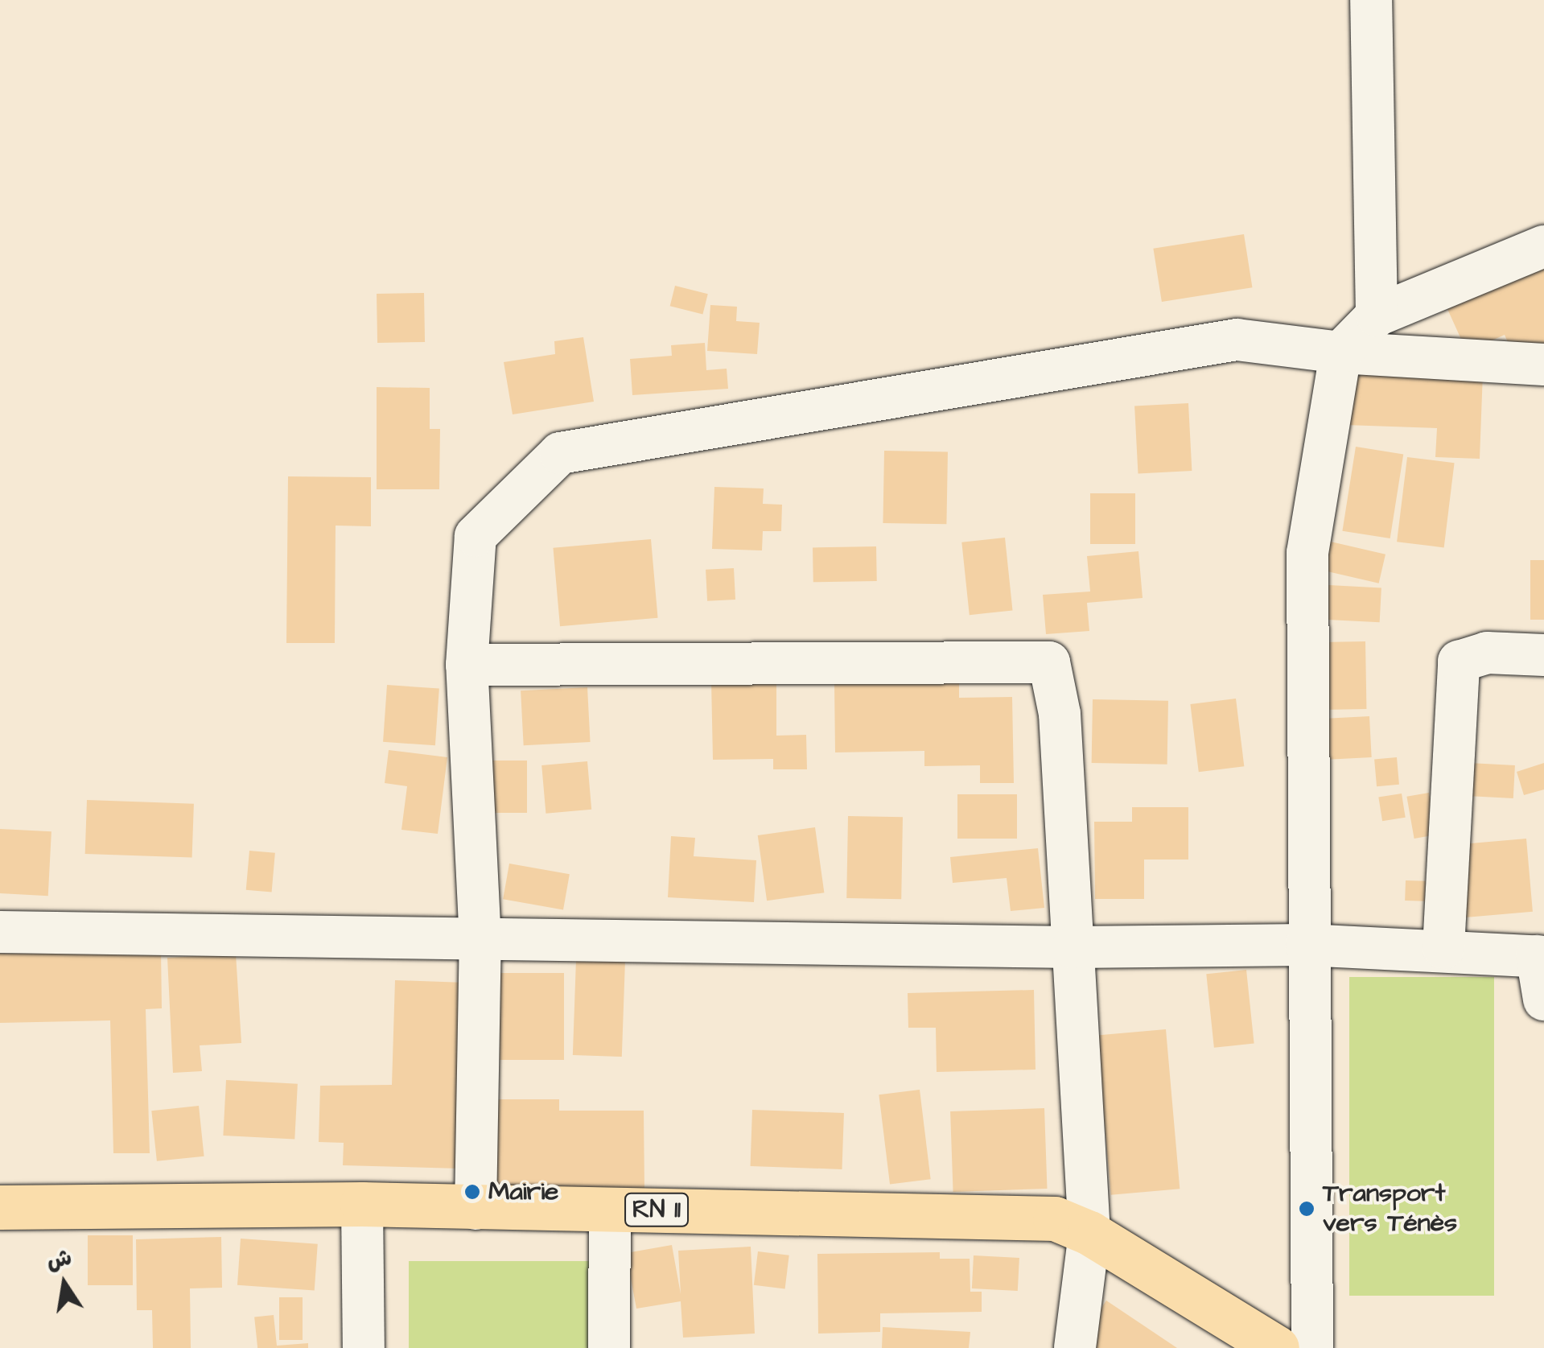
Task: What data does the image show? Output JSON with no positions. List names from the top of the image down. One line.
{"streets":{"main road":["RN 11"]},"places":["Mairie","Transport vers Ténès"],"north":"top"}
